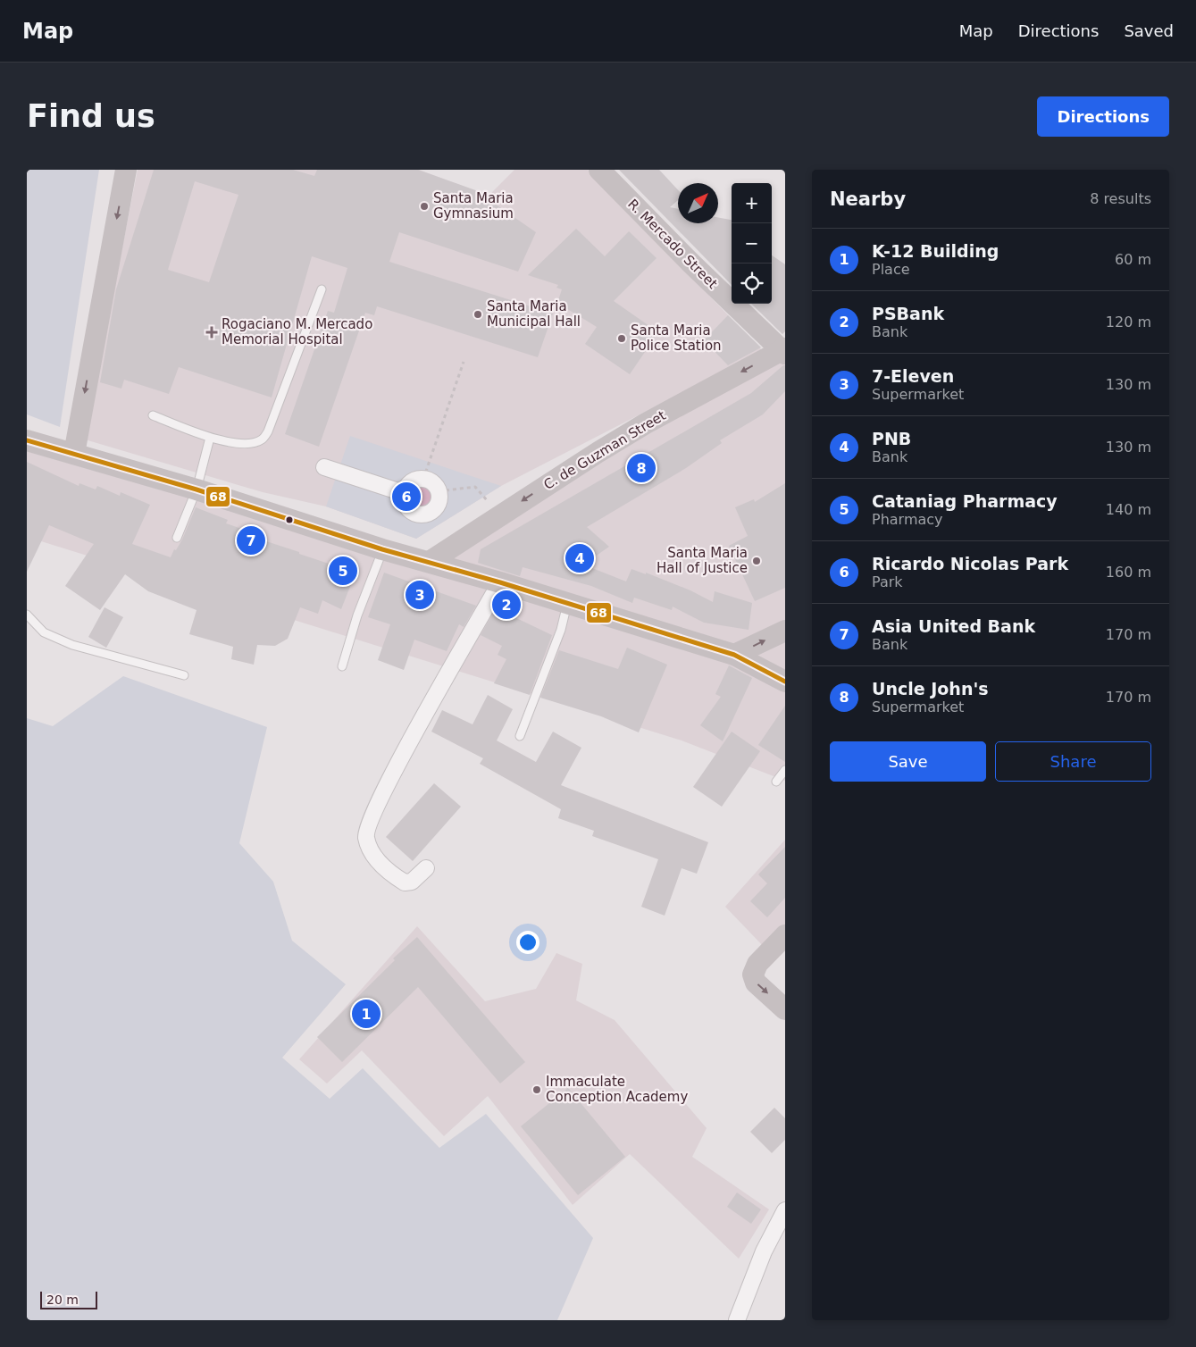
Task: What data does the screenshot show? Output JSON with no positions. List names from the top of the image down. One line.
{"streets":{"main road":["R. Mercado Street","C. de Guzman Street"]},"crossings":[["R. Mercado Street","C. de Guzman Street"]],"one_way":["C. de Guzman Street"],"places":{"other":["Santa Maria Gymnasium","Santa Maria Municipal Hall","Santa Maria Police Station","Santa Maria Hall of Justice","Immaculate Conception Academy"],"health":["Rogaciano M. Mercado Memorial Hospital"]},"lines":["transit line 68"],"scale_bar":"20 m","north":"top right","page":{"header":"Map","nav":["Map","Directions","Saved"],"buttons":["Directions",["Save","Share"]],"title":"Find us","heading":["Nearby","8 results"],"map_buttons":["+","−"],"list":[{"mark":"1","name":"K-12 Building","note":"Place","value":"60 m"},{"mark":"2","name":"PSBank","note":"Bank","value":"120 m"},{"mark":"3","name":"7-Eleven","note":"Supermarket","value":"130 m"},{"mark":"4","name":"PNB","note":"Bank","value":"130 m"},{"mark":"5","name":"Cataniag Pharmacy","note":"Pharmacy","value":"140 m"},{"mark":"6","name":"Ricardo Nicolas Park","note":"Park","value":"160 m"},{"mark":"7","name":"Asia United Bank","note":"Bank","value":"170 m"},{"mark":"8","name":"Uncle John's","note":"Supermarket","value":"170 m"}],"pins":["8","6","7","4","5","3","2","1"],"scale":"20 m"}}
